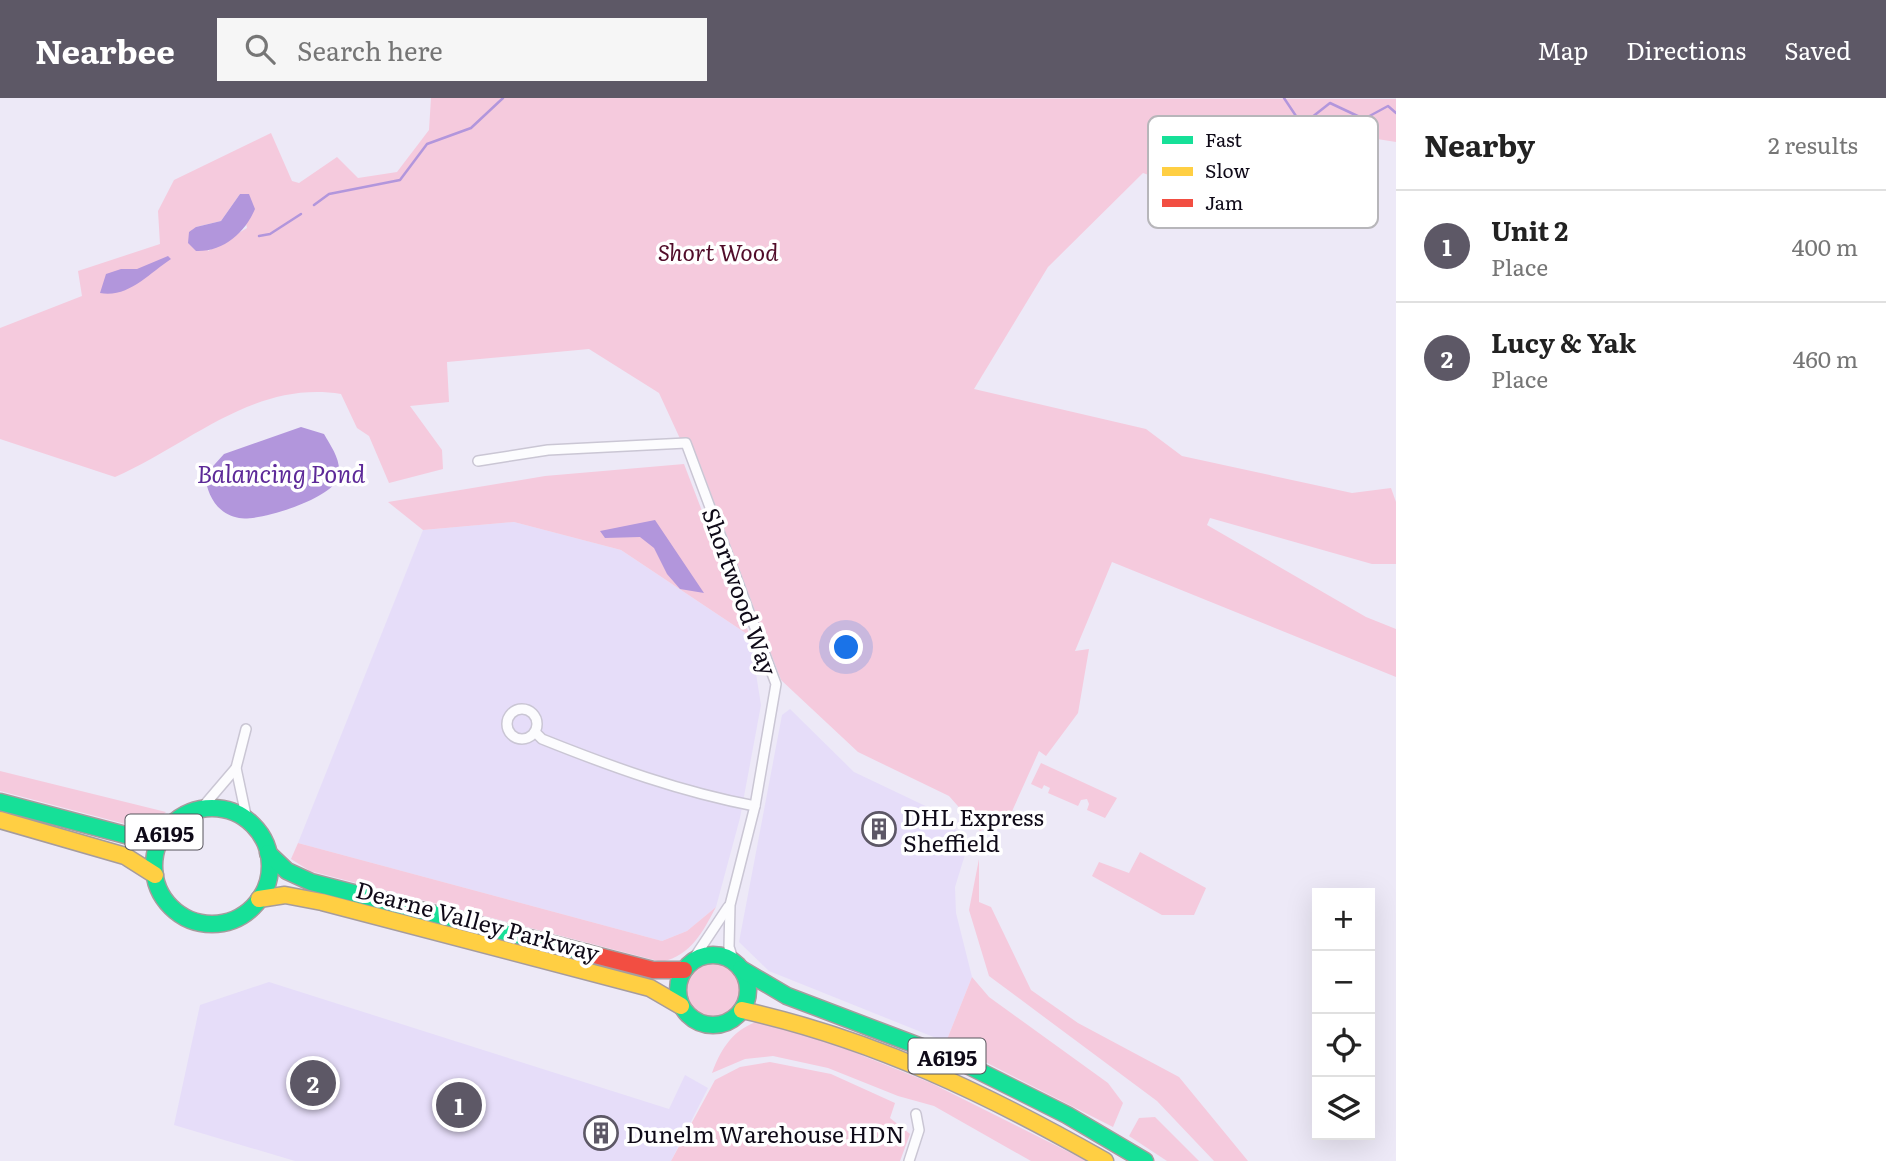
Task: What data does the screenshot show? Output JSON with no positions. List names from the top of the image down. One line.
{"streets":{"highway":["A6195","Dearne Valley Parkway"],"street":["Shortwood Way"]},"crossings":[["Shortwood Way","A6195"],["Shortwood Way","Dearne Valley Parkway"],["A6195","Dearne Valley Parkway"]],"water":["Balancing Pond"],"parks":["Short Wood"],"places":{"building":["DHL Express Sheffield","Dunelm Warehouse HDN"]},"legend":["Fast","Slow","Jam"],"page":{"header":"Nearbee","search":"Search here","nav":["Map","Directions","Saved"],"heading":["Nearby","2 results"],"list":[{"mark":"1","name":"Unit 2","note":"Place","value":"400 m"},{"mark":"2","name":"Lucy & Yak","note":"Place","value":"460 m"}],"map_buttons":["+","−"],"pins":["2","1"]}}
